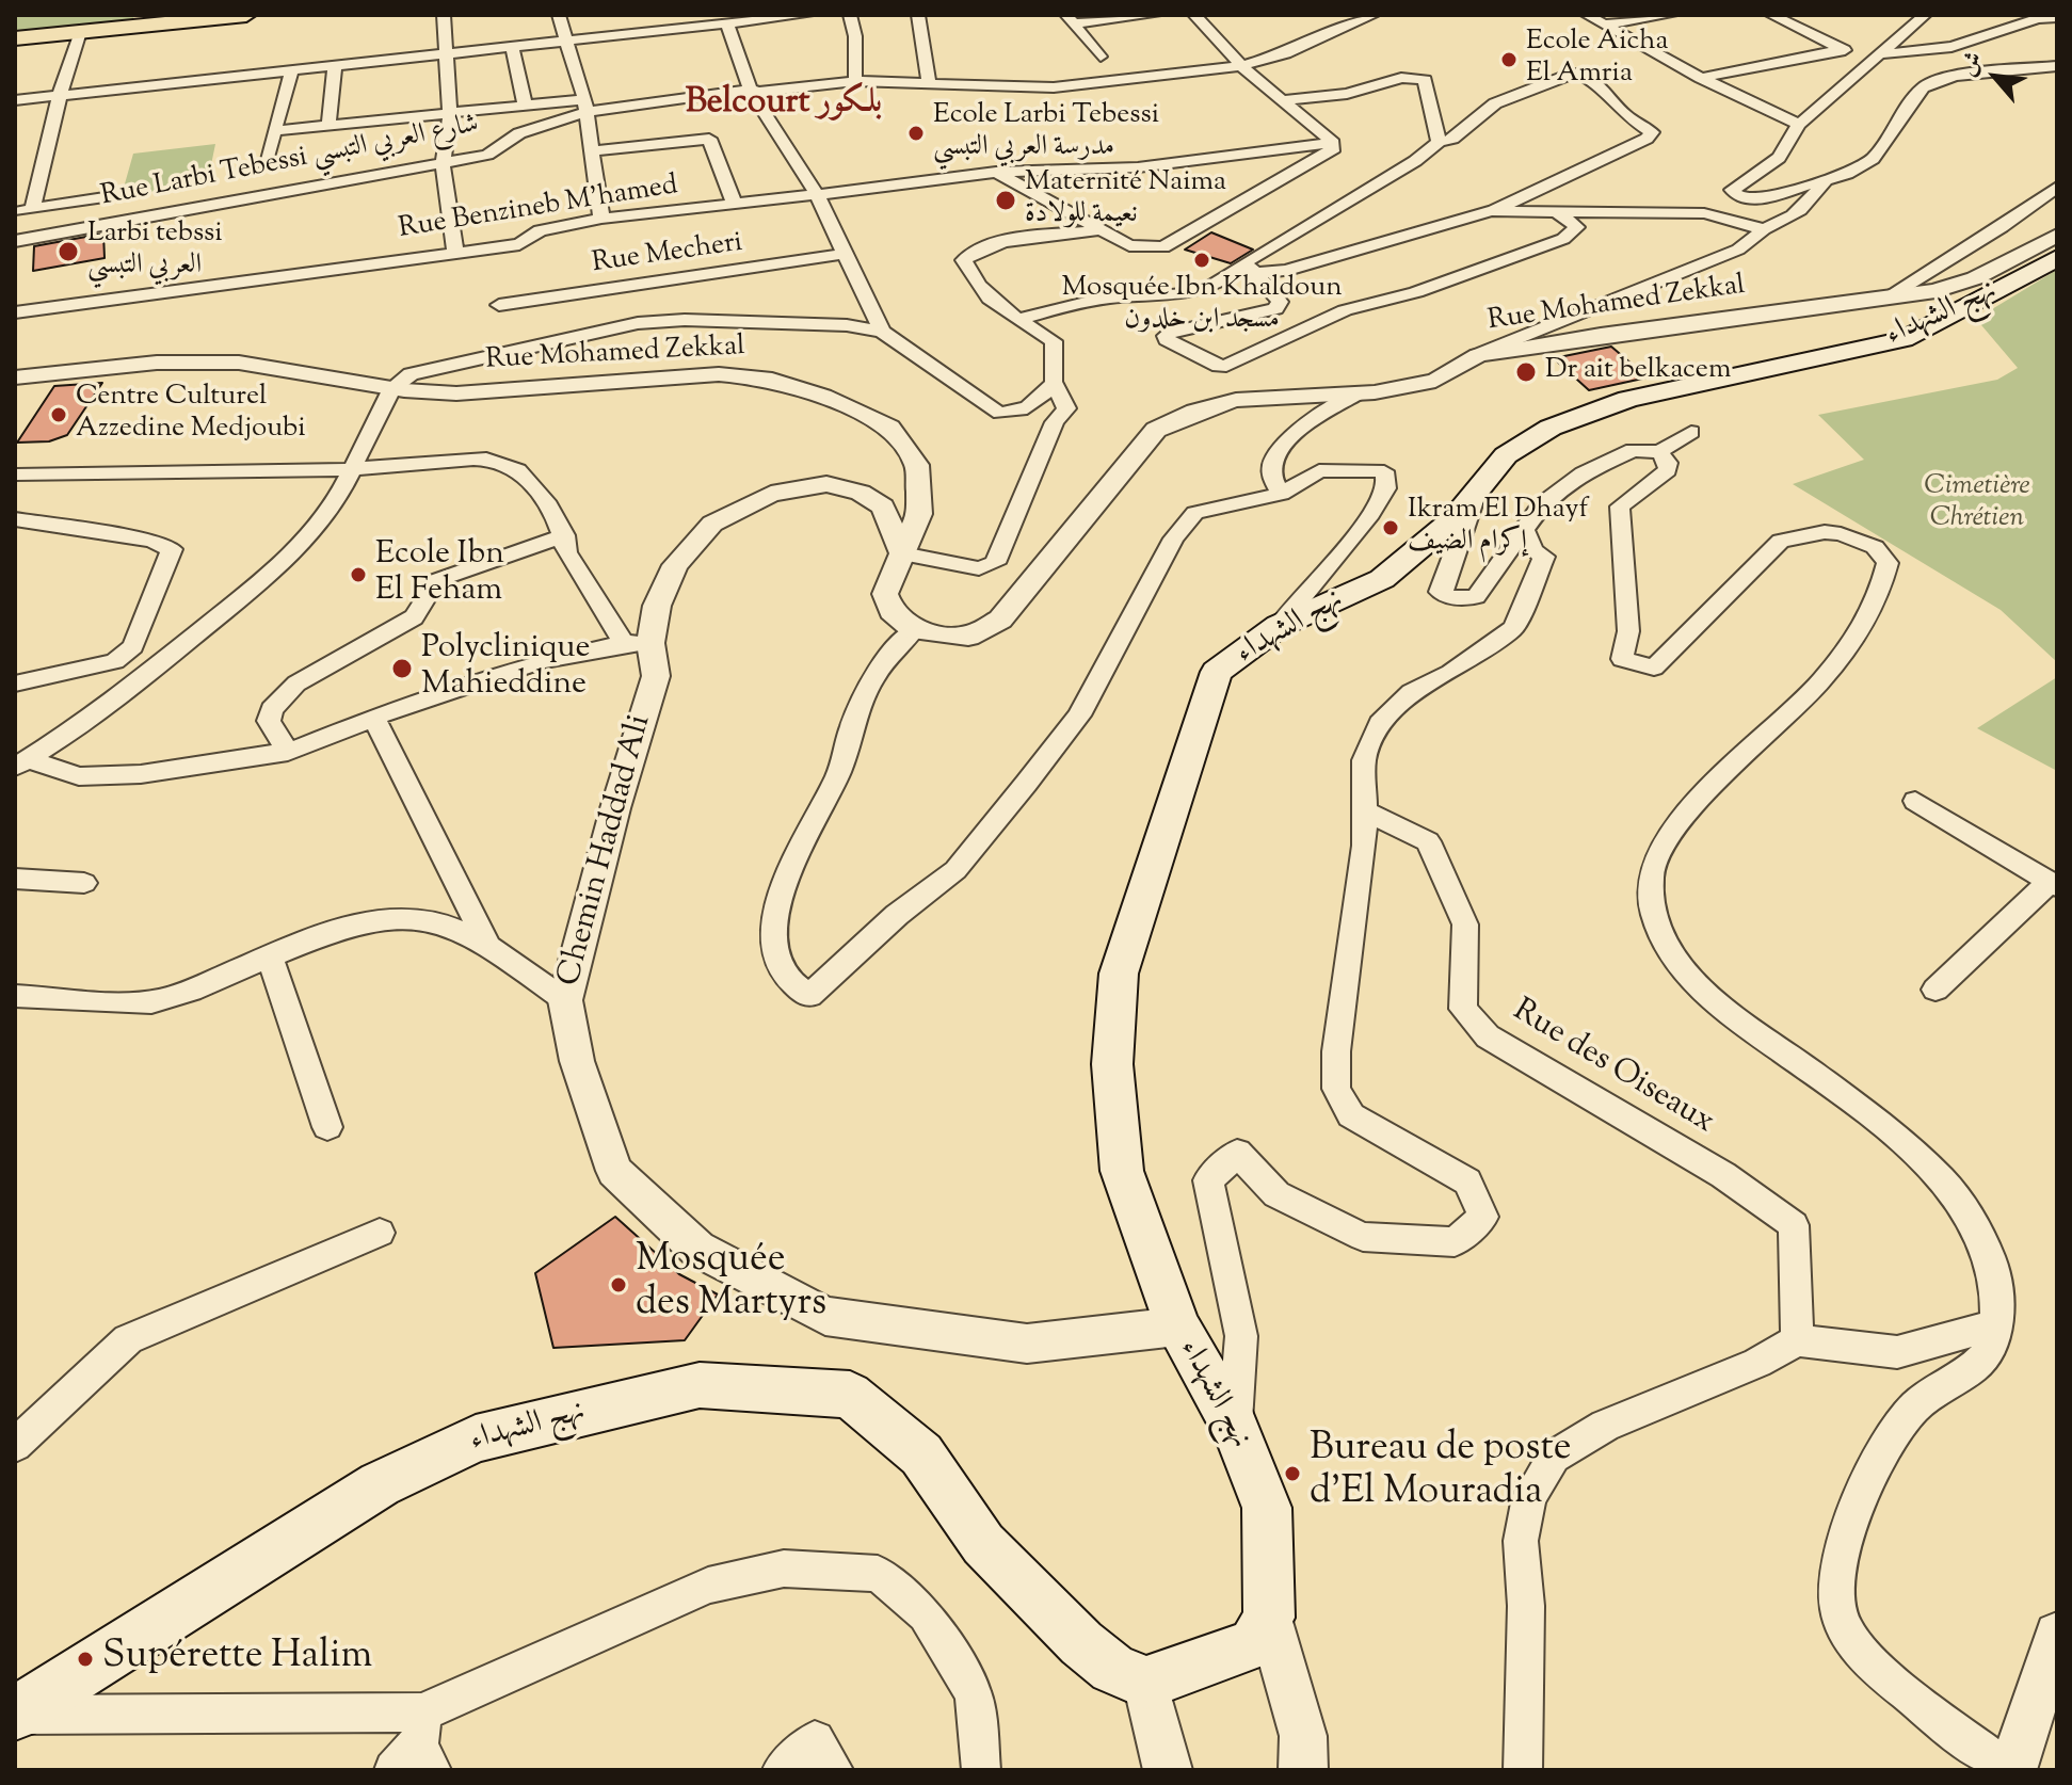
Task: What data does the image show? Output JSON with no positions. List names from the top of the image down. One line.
{"streets":{"main road":["نهج الشهداء"],"street":["Rue Larbi Tebessi شارع العربي التبسي","Rue Benzineb M'hamed","Rue Mecheri","Rue Mohamed Zekkal","Chemin Haddad Ali","Rue des Oiseaux"]},"crossings":[["Rue Mohamed Zekkal","Chemin Haddad Ali"],["نهج الشهداء","Chemin Haddad Ali"]],"districts":["Belcourt بلكور"],"parks":["Cimetière Chrétien"],"places":["Ecole Aicha El Amria","Ecole Larbi Tebessi مدرسة العربي التبسي","Maternité Naima نعيمة للولادة","Larbi tebssi العربي التبسي","Mosquée Ibn Khaldoun مسجد ابن خلدون","Dr ait belkacem","Centre Culturel Azzedine Medjoubi","Ikram El Dhayf إكرام الضيف","Ecole Ibn El Feham","Polyclinique Mahieddine","Mosquée des Martyrs","Bureau de poste d'El Mouradia","Supérette Halim"],"north":"top left"}
